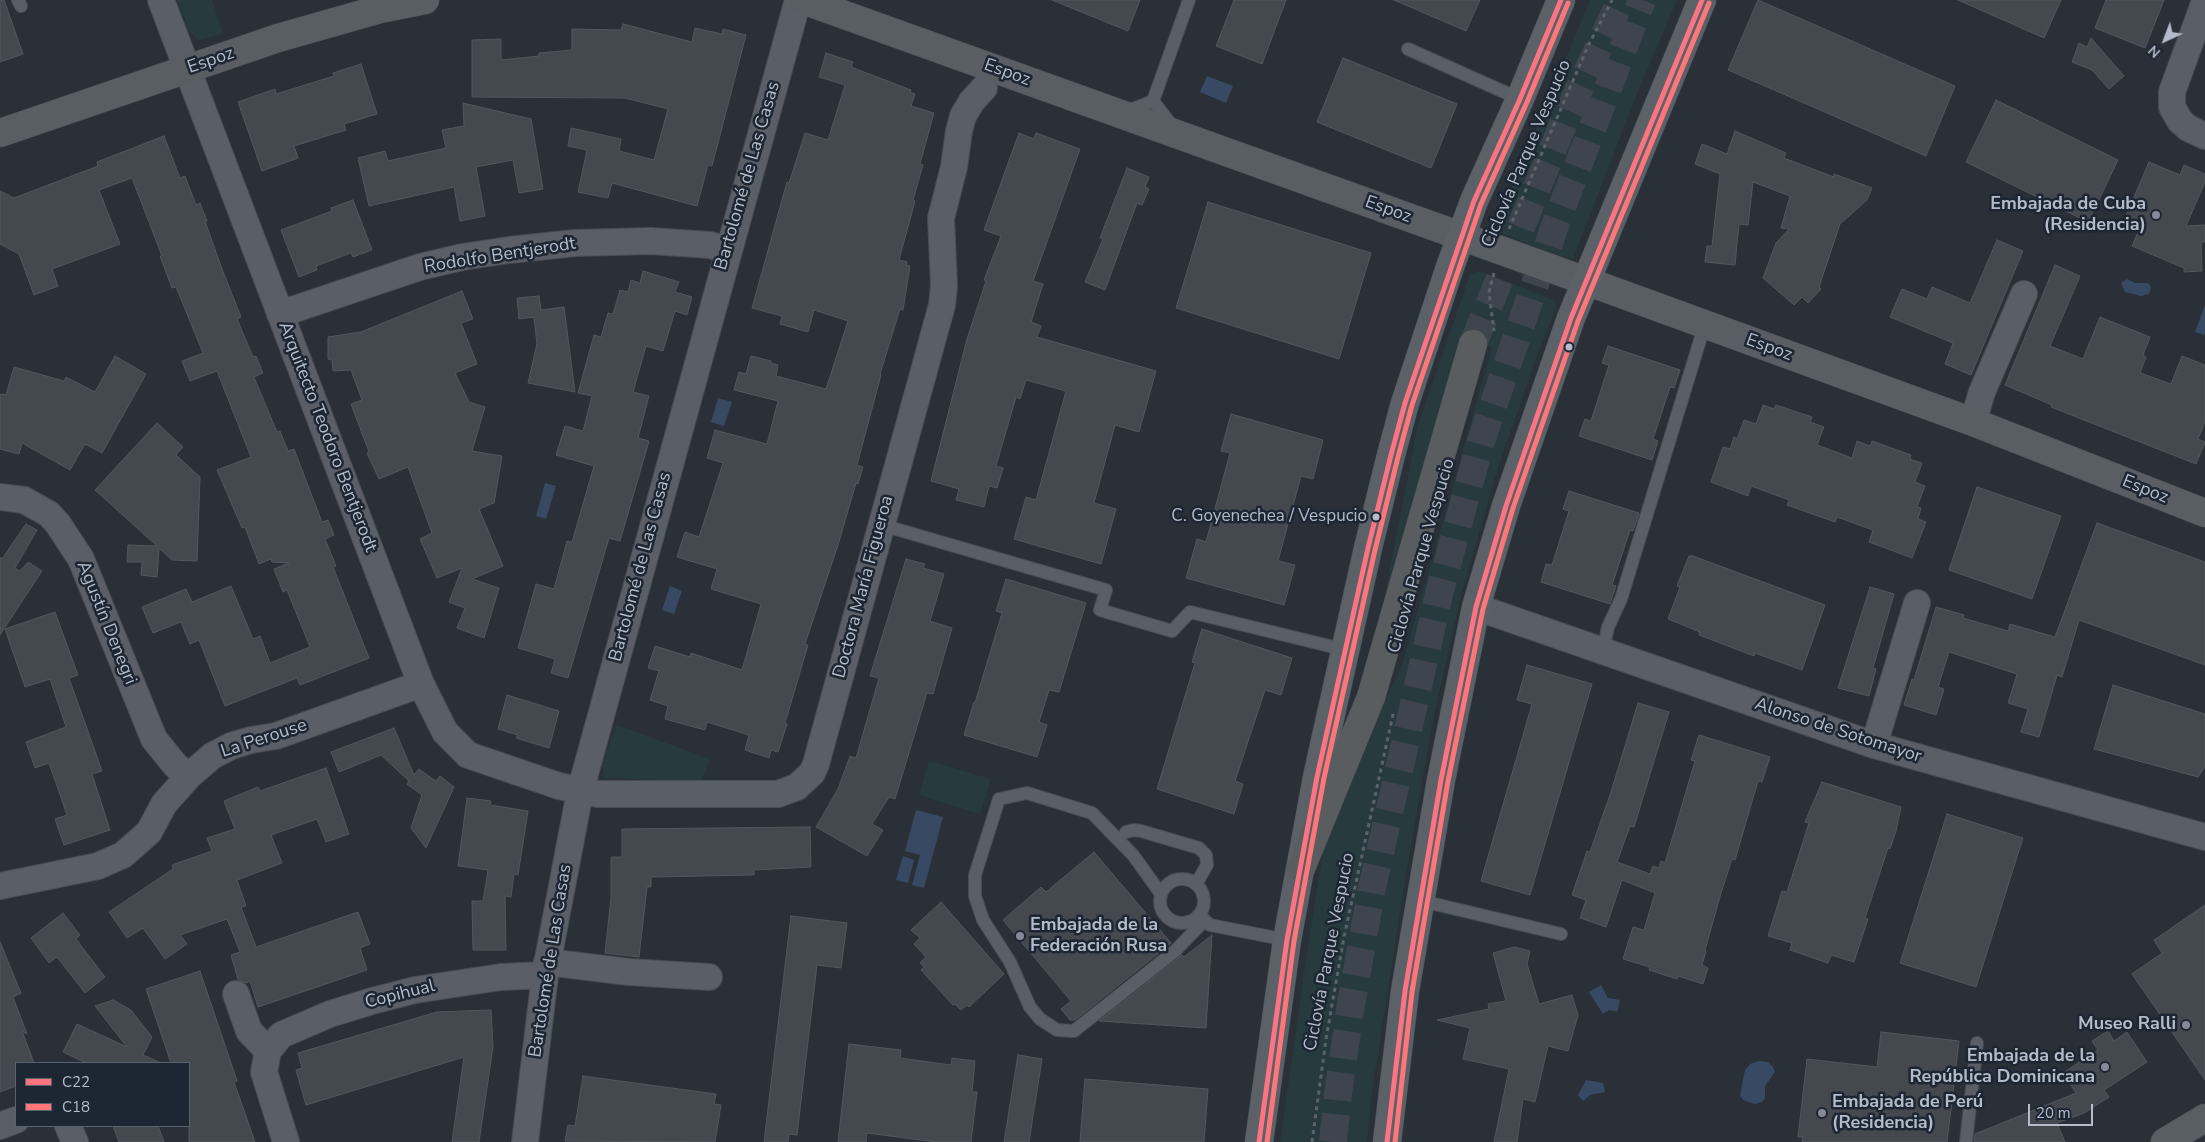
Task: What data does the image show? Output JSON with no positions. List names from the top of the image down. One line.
{"streets":{"street":["Espoz","Bartolomé de Las Casas","Rodolfo Bentjerodt","Arquitecto Teodoro Bentjerodt","Doctora María Figueroa","Agustín Denegri","Alonso de Sotomayor","La Perouse","Copihual"],"path":["Ciclovía Parque Vespucio"]},"crossings":[["Espoz","Ciclovía Parque Vespucio"],["Espoz","Arquitecto Teodoro Bentjerodt"],["Espoz","Doctora María Figueroa"],["Bartolomé de Las Casas","Rodolfo Bentjerodt"],["Bartolomé de Las Casas","Arquitecto Teodoro Bentjerodt"],["Bartolomé de Las Casas","Doctora María Figueroa"],["Bartolomé de Las Casas","Copihual"],["Rodolfo Bentjerodt","Arquitecto Teodoro Bentjerodt"],["Arquitecto Teodoro Bentjerodt","Doctora María Figueroa"],["Arquitecto Teodoro Bentjerodt","La Perouse"],["Agustín Denegri","La Perouse"]],"places":["Embajada de Cuba (Residencia)","C. Goyenechea / Vespucio","Embajada de la Federación Rusa","Museo Ralli","Embajada de la República Dominicana","Embajada de Perú (Residencia)"],"lines":["transit line C22","transit line C18"],"legend":["C22","C18"],"scale_bar":"20 m","north":"bottom left"}
